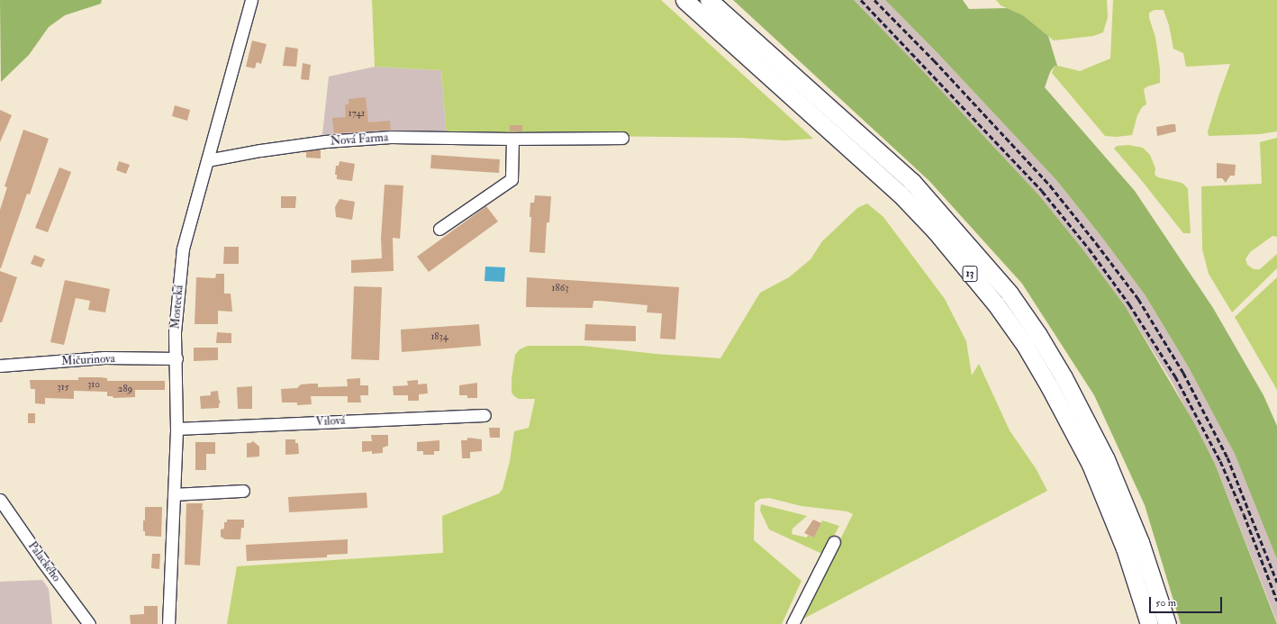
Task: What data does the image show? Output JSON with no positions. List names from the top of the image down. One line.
{"streets":{"highway":["13"],"street":["Nová Farma","Mostecká","Mičurinova","Vilová","Palackého"]},"crossings":[["Nová Farma","Mostecká"],["Mostecká","Mičurinova"],["Mostecká","Vilová"]],"house_numbers":["1741","1863","1834","310","315","289"],"scale_bar":"50 m"}
